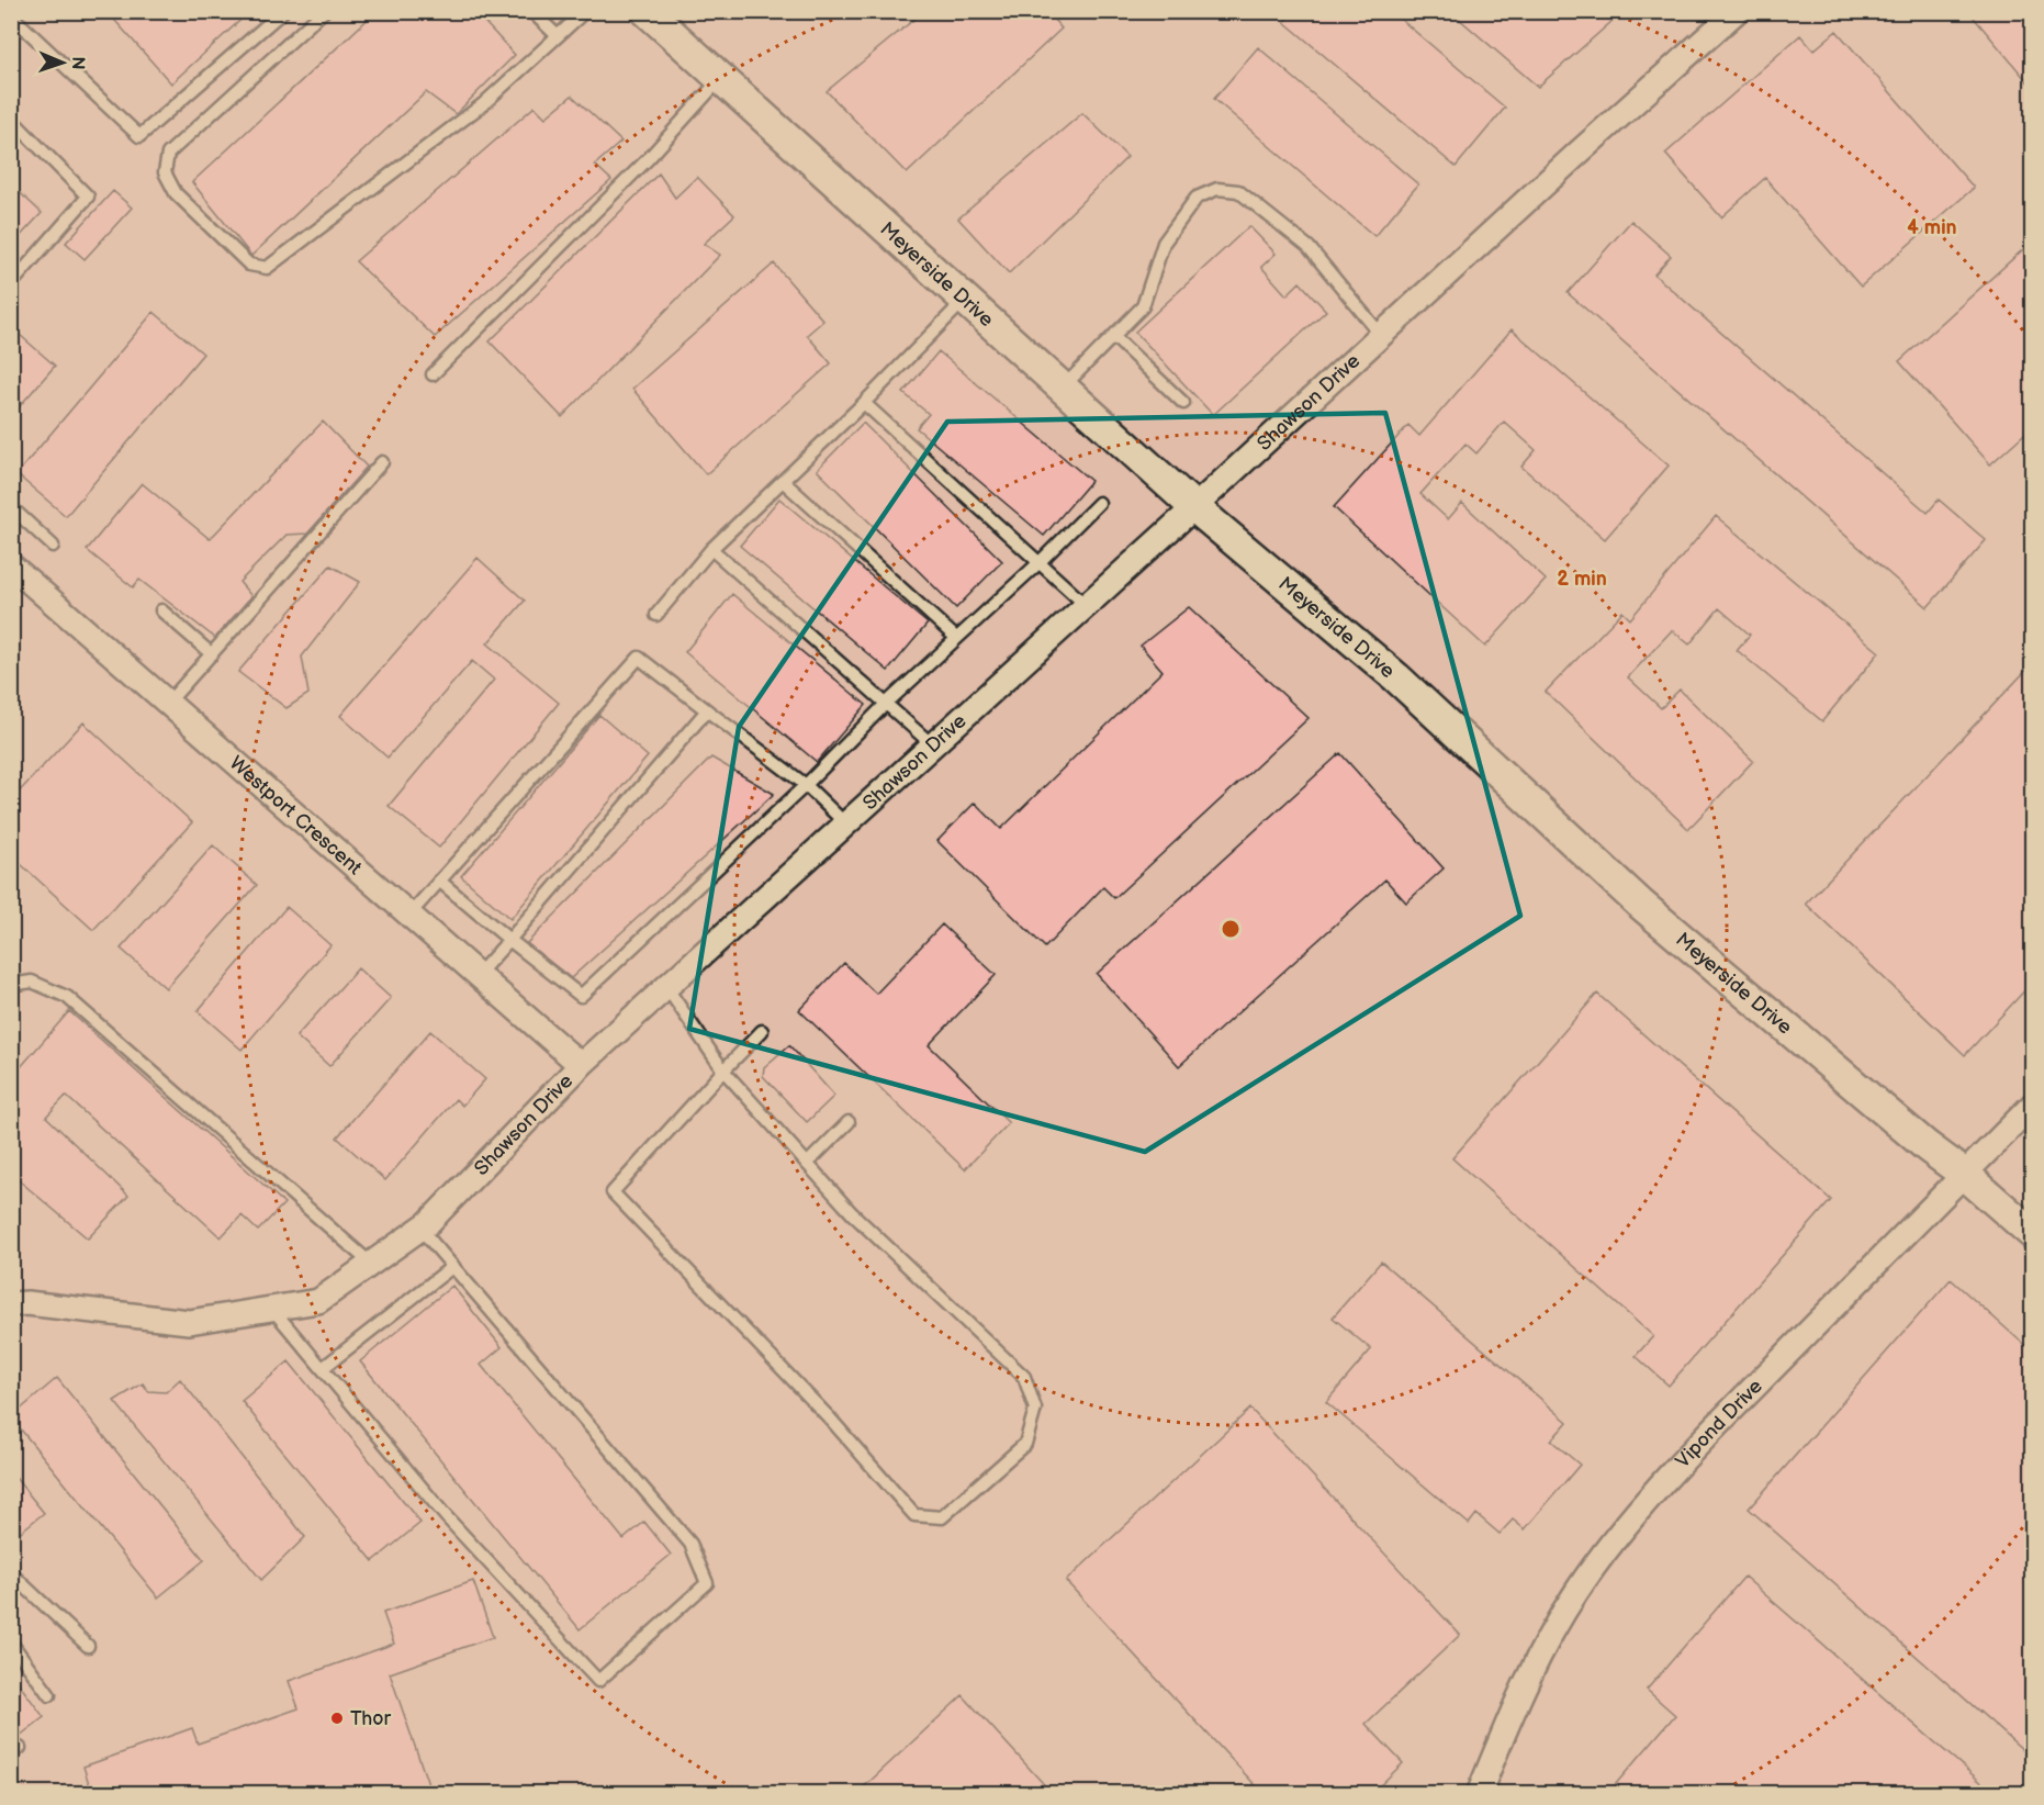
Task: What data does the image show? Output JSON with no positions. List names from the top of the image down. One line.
{"streets":{"street":["Meyerside Drive","Shawson Drive","Westport Crescent","Vipond Drive"]},"crossings":[["Meyerside Drive","Shawson Drive"],["Meyerside Drive","Vipond Drive"],["Shawson Drive","Westport Crescent"]],"places":["Thor"],"north":"right","rings":["4 min","2 min"]}
